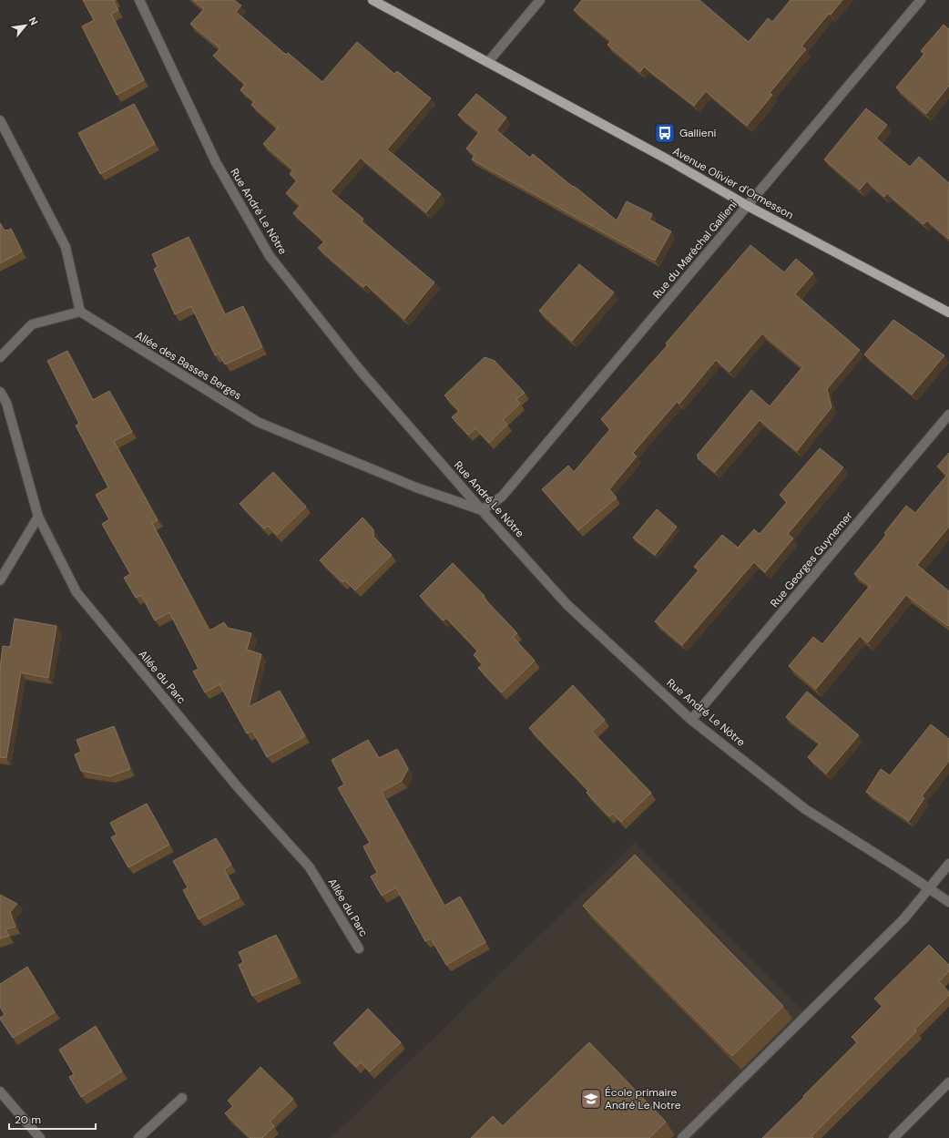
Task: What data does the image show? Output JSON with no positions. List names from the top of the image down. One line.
{"streets":{"main road":["Avenue Olivier d'Ormesson"],"street":["Rue André Le Nôtre","Rue du Maréchal Gallieni","Allée des Basses Berges","Rue Georges Guynemer","Allée du Parc"]},"crossings":[["Avenue Olivier d'Ormesson","Rue du Maréchal Gallieni"],["Rue André Le Nôtre","Rue du Maréchal Gallieni"],["Rue André Le Nôtre","Allée des Basses Berges"],["Rue André Le Nôtre","Rue Georges Guynemer"],["Rue du Maréchal Gallieni","Allée des Basses Berges"]],"places":{"bus stop":["Gallieni"],"school or university":["École primaire André Le Notre"]},"scale_bar":"20 m","north":"top right"}
